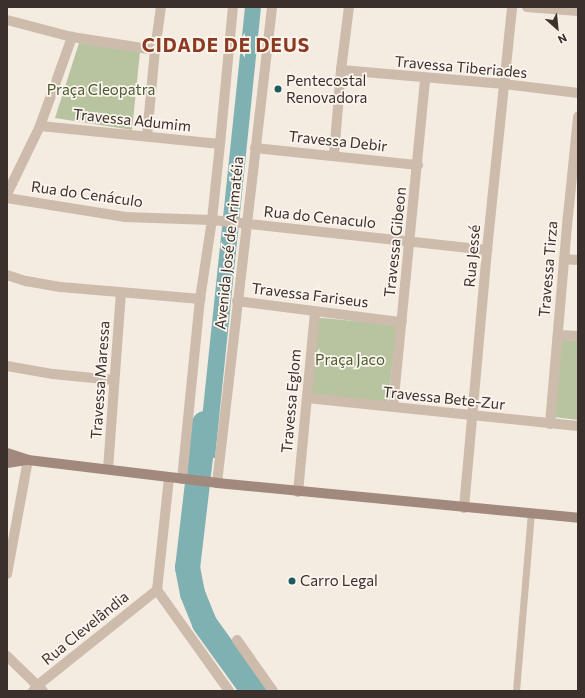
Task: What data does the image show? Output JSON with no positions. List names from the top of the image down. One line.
{"streets":{"street":["Travessa Tiberiades","Travessa Adumim","Travessa Debir","Rua do Cenáculo","Rua do Cenaculo","Travessa Gibeon","Avenida José de Arimatéia","Rua Jessé","Travessa Tirza","Travessa Fariseus","Travessa Maressa","Travessa Bete-Zur","Travessa Eglom","Rua Clevelândia"]},"crossings":[["Travessa Tiberiades","Travessa Gibeon"],["Travessa Tiberiades","Rua Jessé"],["Travessa Adumim","Avenida José de Arimatéia"],["Travessa Debir","Travessa Gibeon"],["Travessa Debir","Avenida José de Arimatéia"],["Rua do Cenáculo","Rua do Cenaculo"],["Rua do Cenáculo","Avenida José de Arimatéia"],["Rua do Cenaculo","Travessa Gibeon"],["Rua do Cenaculo","Avenida José de Arimatéia"],["Rua do Cenaculo","Rua Jessé"],["Travessa Gibeon","Travessa Fariseus"],["Travessa Gibeon","Travessa Bete-Zur"],["Avenida José de Arimatéia","Travessa Fariseus"],["Rua Jessé","Travessa Bete-Zur"],["Travessa Tirza","Travessa Bete-Zur"],["Travessa Fariseus","Travessa Eglom"],["Travessa Bete-Zur","Travessa Eglom"]],"districts":["CIDADE DE DEUS"],"parks":["Praça Cleopatra","Praça Jaco"],"places":["Pentecostal Renovadora","Carro Legal"],"north":"bottom right"}
